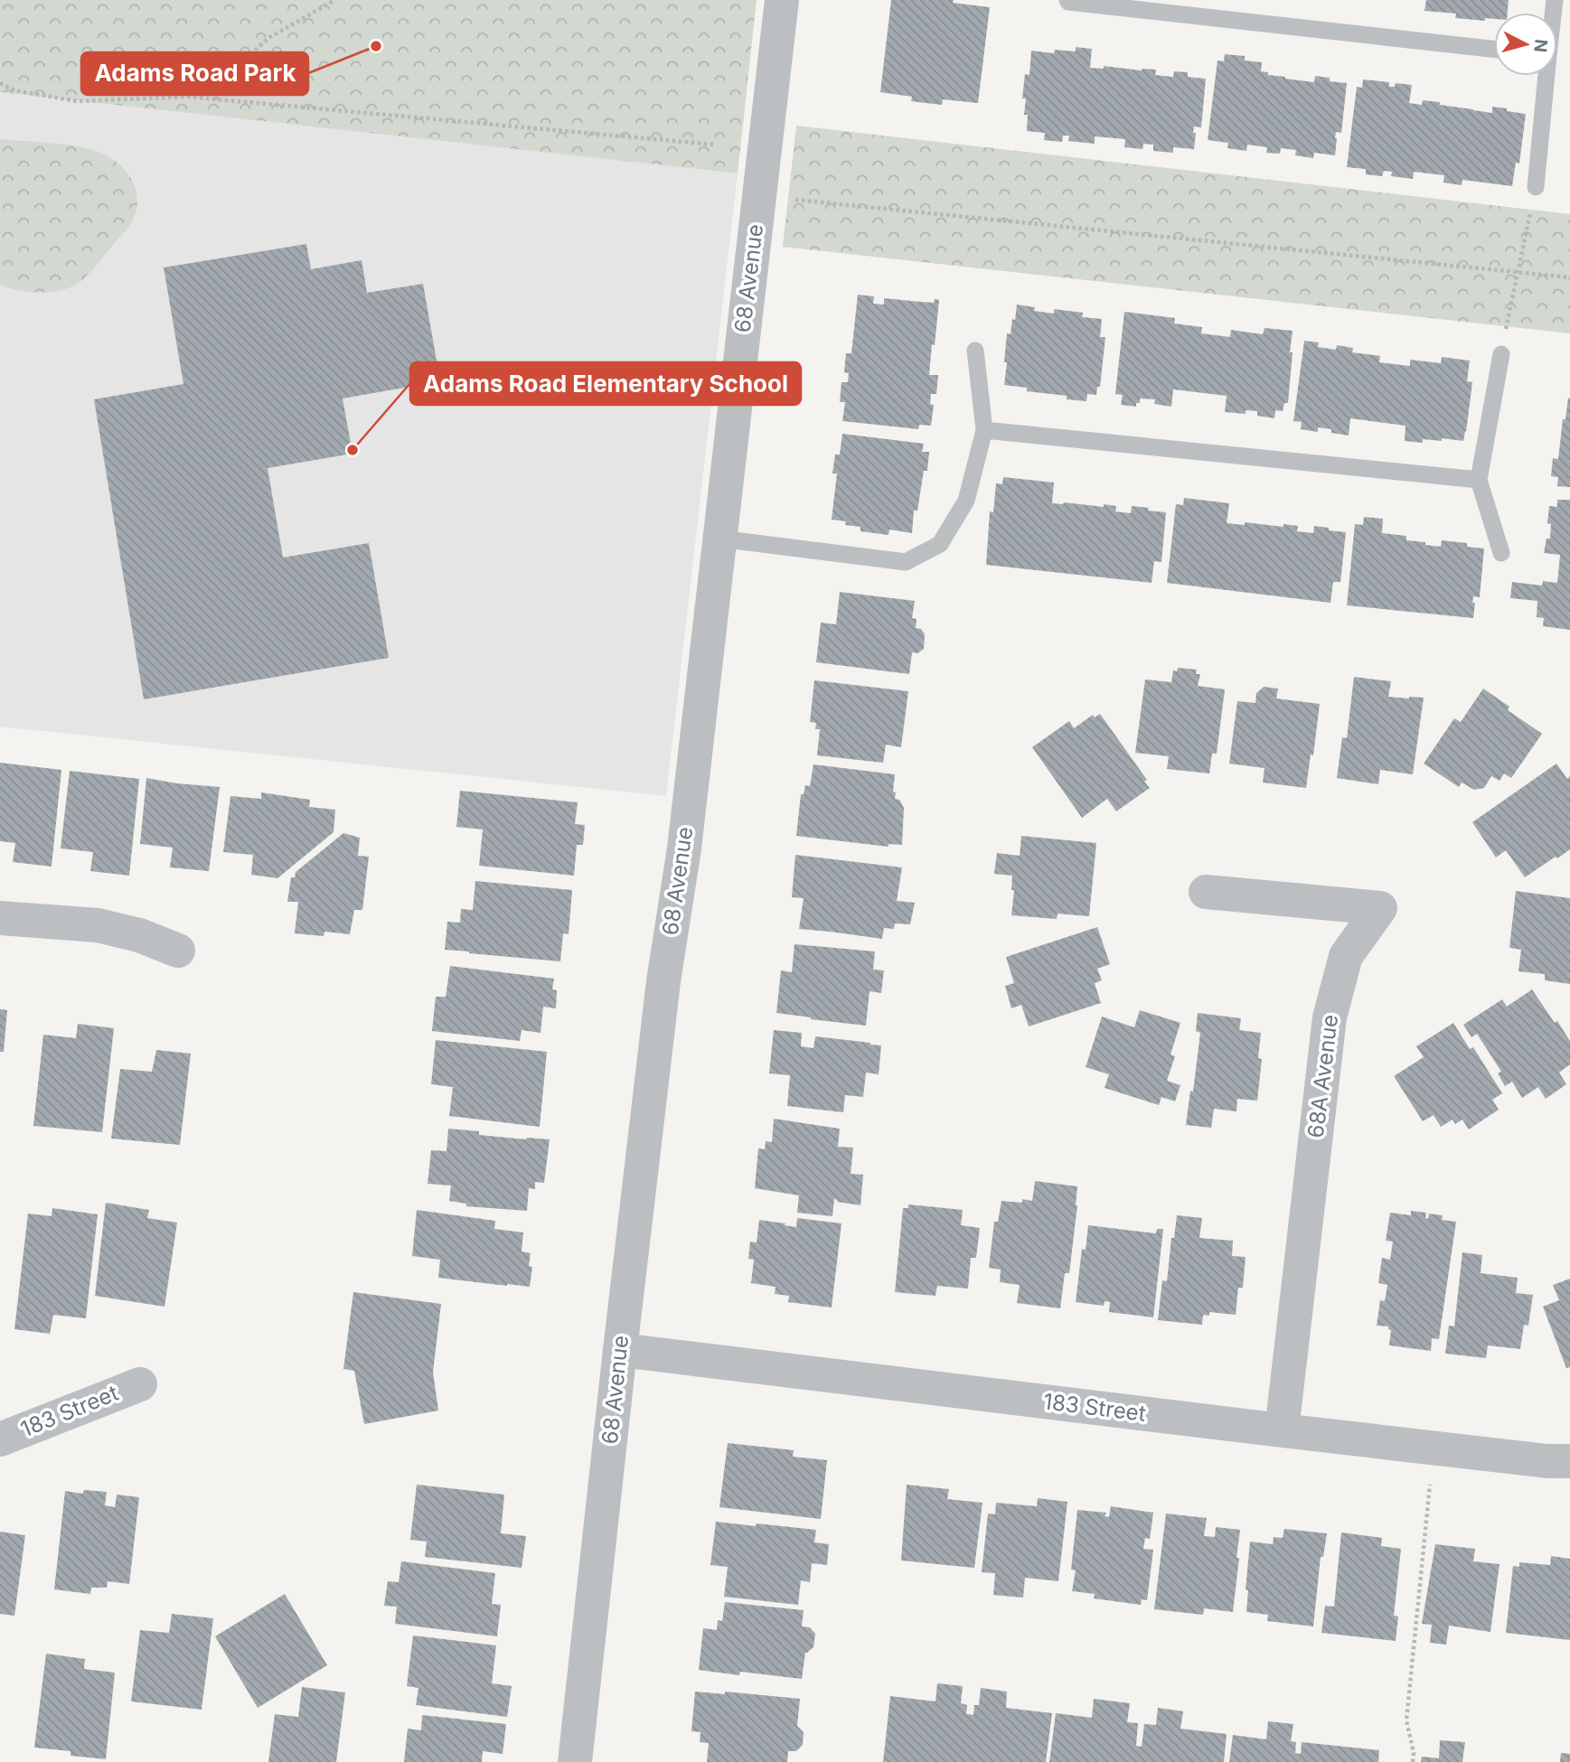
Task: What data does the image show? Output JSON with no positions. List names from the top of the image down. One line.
{"streets":{"street":["68 Avenue","68A Avenue","183 Street"]},"crossings":[["68 Avenue","183 Street"],["68A Avenue","183 Street"]],"places":["Adams Road Park","Adams Road Elementary School"],"north":"right"}
